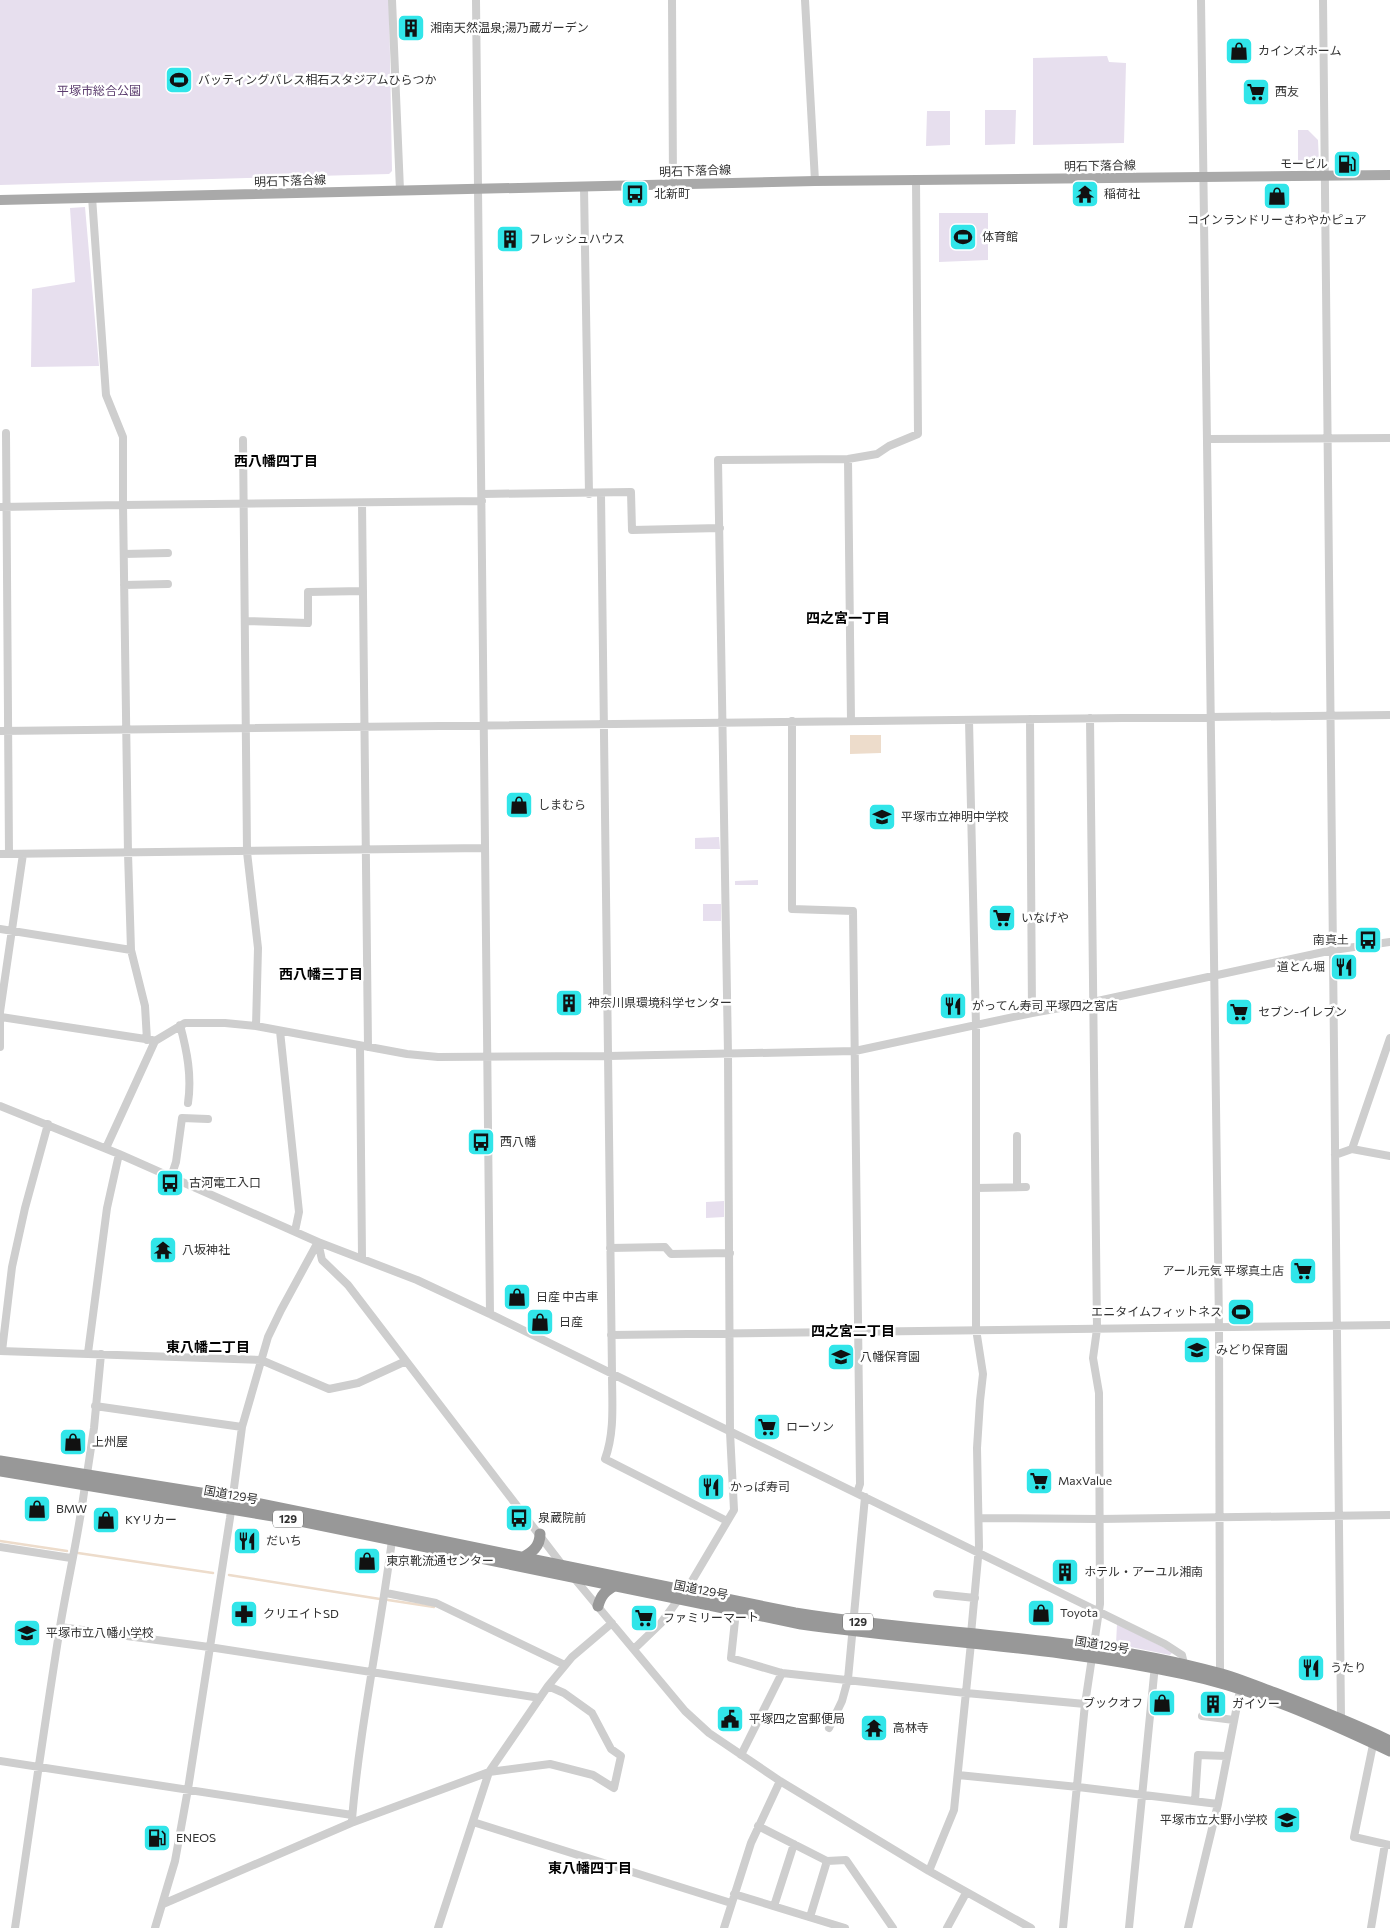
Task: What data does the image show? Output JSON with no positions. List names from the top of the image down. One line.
{"streets":{"highway":["国道129号","129"],"main road":["明石下落合線"]},"districts":["西八幡四丁目","四之宮一丁目","西八幡三丁目","四之宮二丁目","東八幡二丁目","東八幡四丁目"],"parks":["平塚市総合公園"],"places":{"building":["湘南天然温泉;湯乃蔵ガーデン","フレッシュハウス","神奈川県環境科学センター","ホテル・アーユル湘南","ガイソー"],"shop":["カインズホーム","コインランドリーさわやかピュア","しまむら","日産 中古車","日産","上州屋","BMW","KYリカー","東京靴流通センター","Toyota","ブックオフ"],"sports":["バッティングパレス相石スタジアムひらつか","体育館","エニタイムフィットネス"],"supermarket":["西友","いなげや","セブン-イレブン","アール元気 平塚真土店","ローソン","MaxValue","ファミリーマート"],"fuel station":["モービル","ENEOS"],"bus stop":["北新町","南真土","西八幡","古河電工入口","泉蔵院前"],"temple":["稲荷社","八坂神社","高林寺"],"school or university":["平塚市立神明中学校","みどり保育園","八幡保育園","平塚市立八幡小学校","平塚市立大野小学校"],"restaurant":["道とん堀","がってん寿司 平塚四之宮店","かっぱ寿司","だいち","うたり"],"pharmacy":["クリエイトSD"],"public building":["平塚四之宮郵便局"]}}
